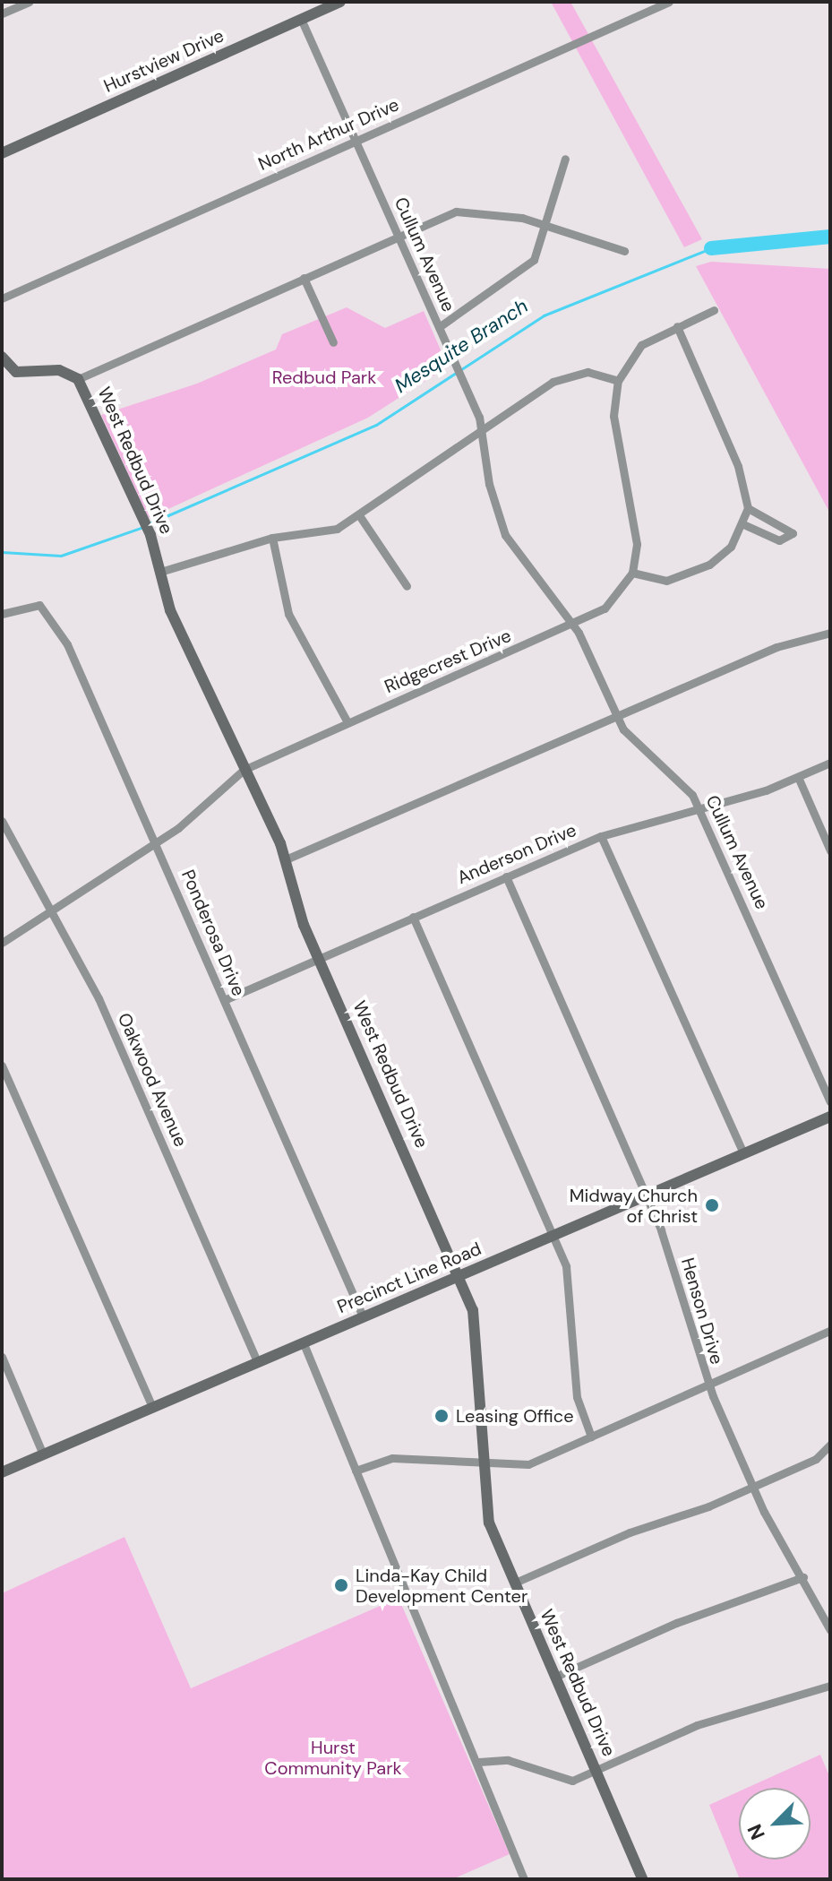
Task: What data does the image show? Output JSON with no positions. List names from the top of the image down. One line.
{"streets":{"street":["Hurstview Drive","North Arthur Drive","Cullum Avenue","West Redbud Drive","Ridgecrest Drive","Anderson Drive","Ponderosa Drive","Oakwood Avenue","Precinct Line Road","Henson Drive"]},"crossings":[["Hurstview Drive","Cullum Avenue"],["North Arthur Drive","Cullum Avenue"],["Cullum Avenue","Ridgecrest Drive"],["Cullum Avenue","Anderson Drive"],["West Redbud Drive","Ridgecrest Drive"],["West Redbud Drive","Anderson Drive"],["West Redbud Drive","Precinct Line Road"],["Ridgecrest Drive","Ponderosa Drive"],["Ridgecrest Drive","Oakwood Avenue"],["Anderson Drive","Ponderosa Drive"],["Anderson Drive","Henson Drive"],["Ponderosa Drive","Precinct Line Road"],["Oakwood Avenue","Precinct Line Road"],["Precinct Line Road","Henson Drive"]],"water":["Mesquite Branch"],"parks":["Redbud Park","Hurst Community Park"],"places":["Midway Church of Christ","Leasing Office","Linda-Kay Child Development Center"],"north":"bottom left"}
